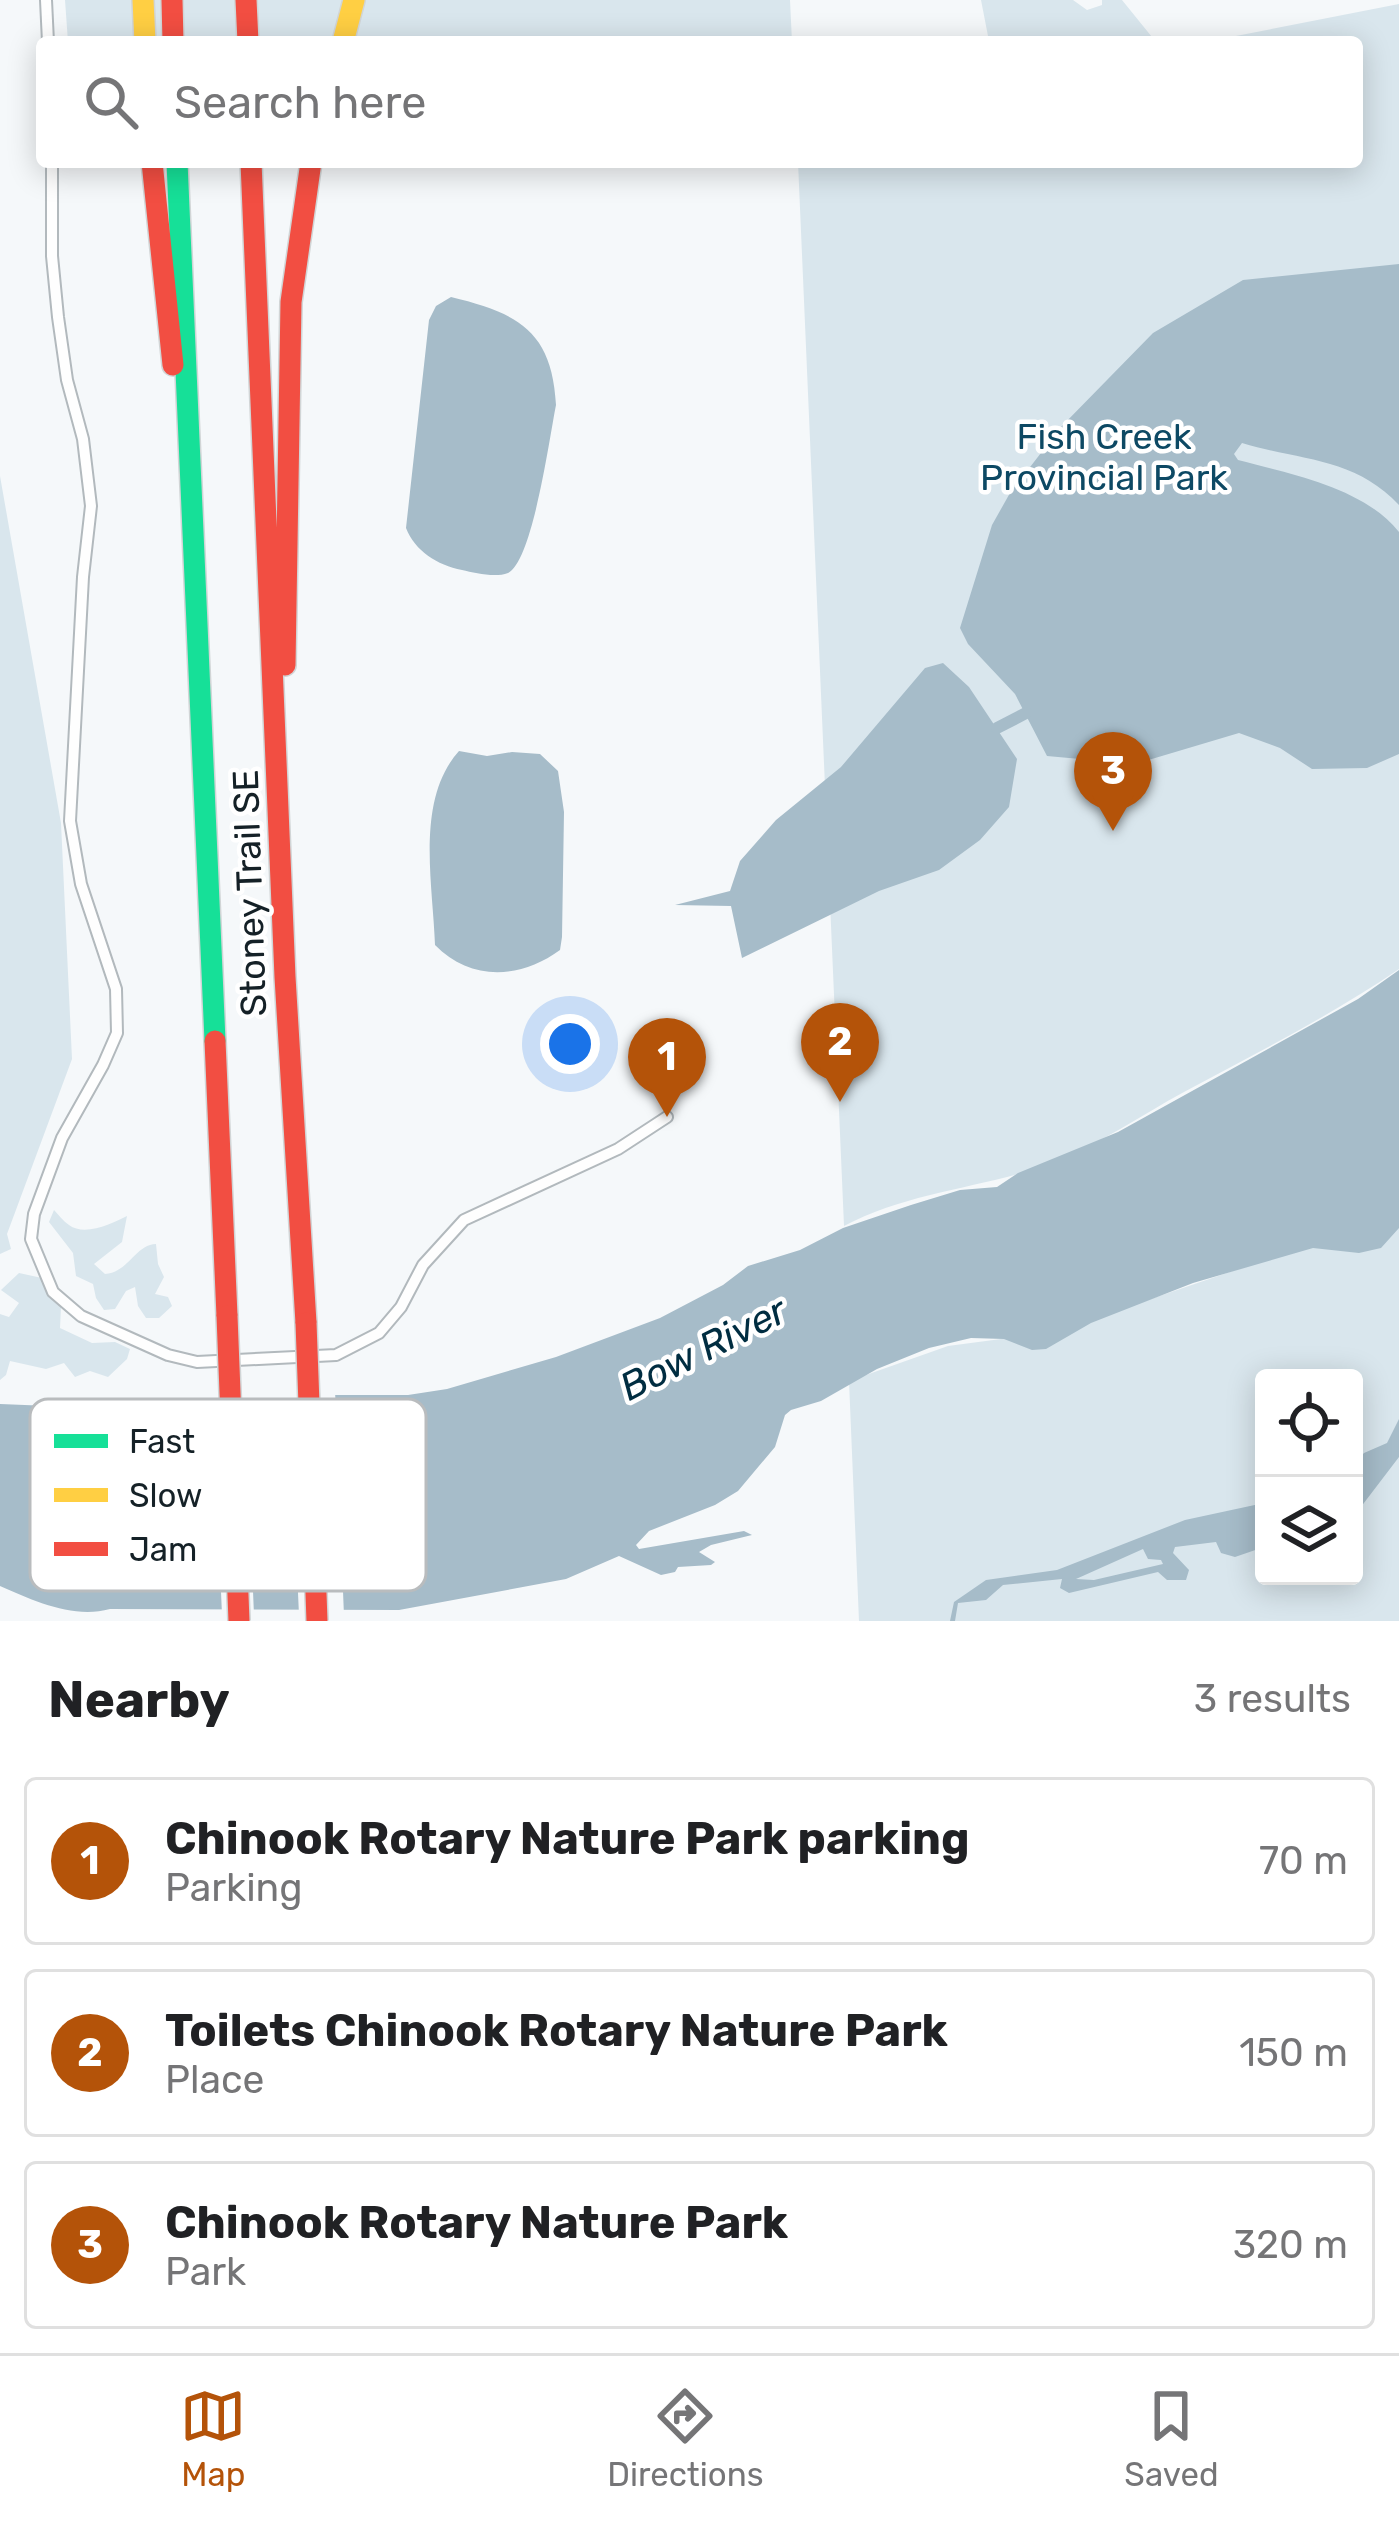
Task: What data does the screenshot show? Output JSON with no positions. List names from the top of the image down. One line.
{"streets":{"highway":["Stoney Trail SE"]},"water":["Bow River"],"parks":["Fish Creek Provincial Park"],"legend":["Fast","Slow","Jam"],"page":{"search":"Search here","pins":["3","2","1"],"heading":["Nearby","3 results"],"list":[{"mark":"1","name":"Chinook Rotary Nature Park parking","note":"Parking","value":"70 m"},{"mark":"2","name":"Toilets Chinook Rotary Nature Park","note":"Place","value":"150 m"},{"mark":"3","name":"Chinook Rotary Nature Park","note":"Park","value":"320 m"}],"nav":["Map","Directions","Saved"]}}
